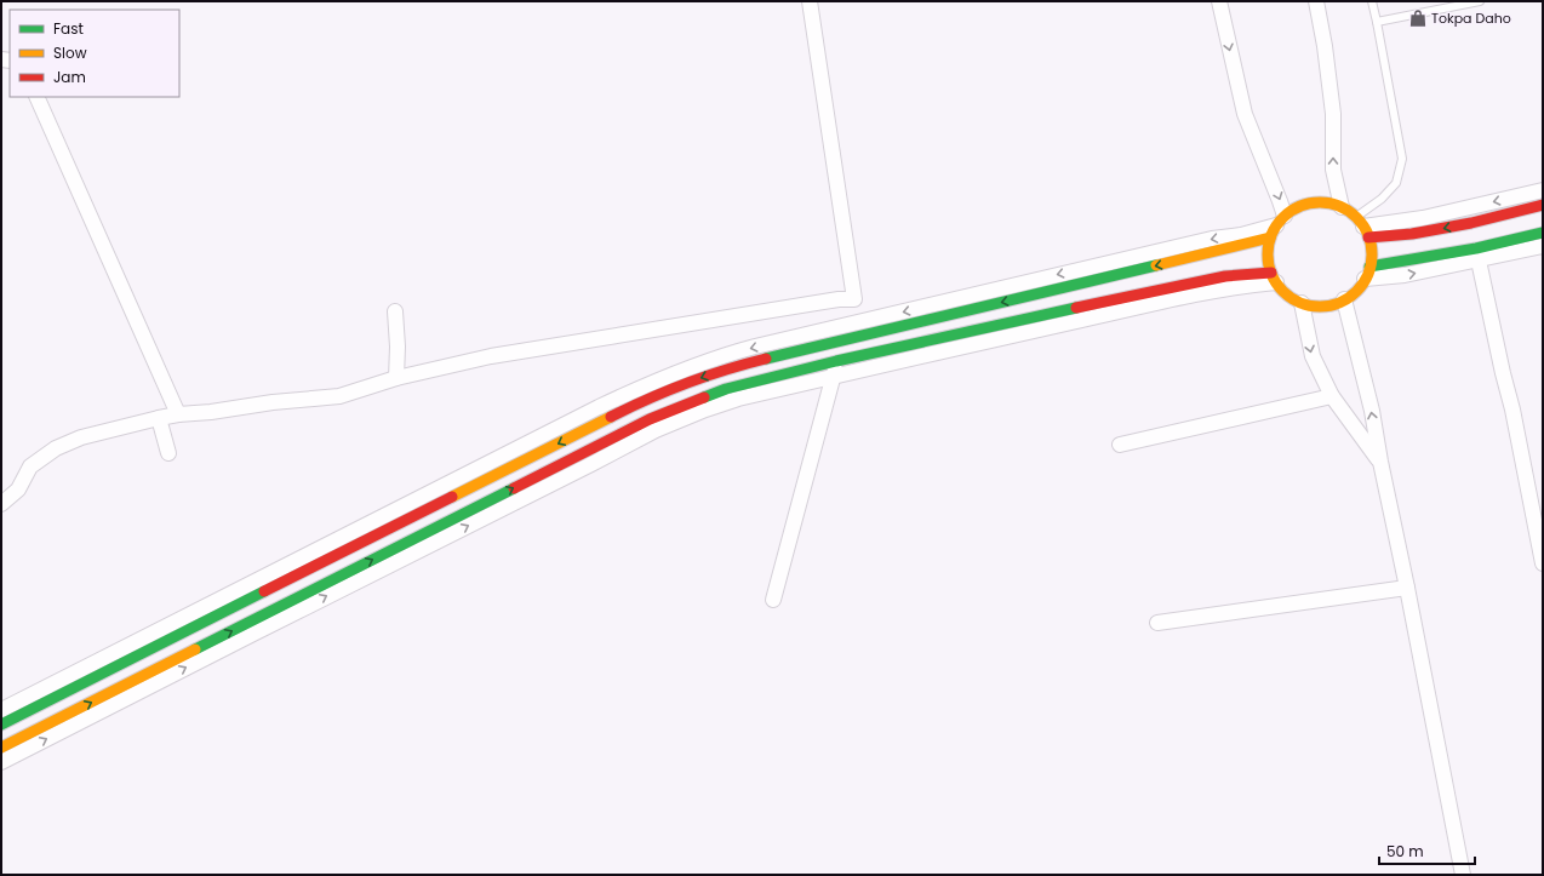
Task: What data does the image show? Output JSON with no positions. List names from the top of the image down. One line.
{"places":{"shop":["Tokpa Daho"]},"legend":["Fast","Slow","Jam"],"scale_bar":"50 m"}
